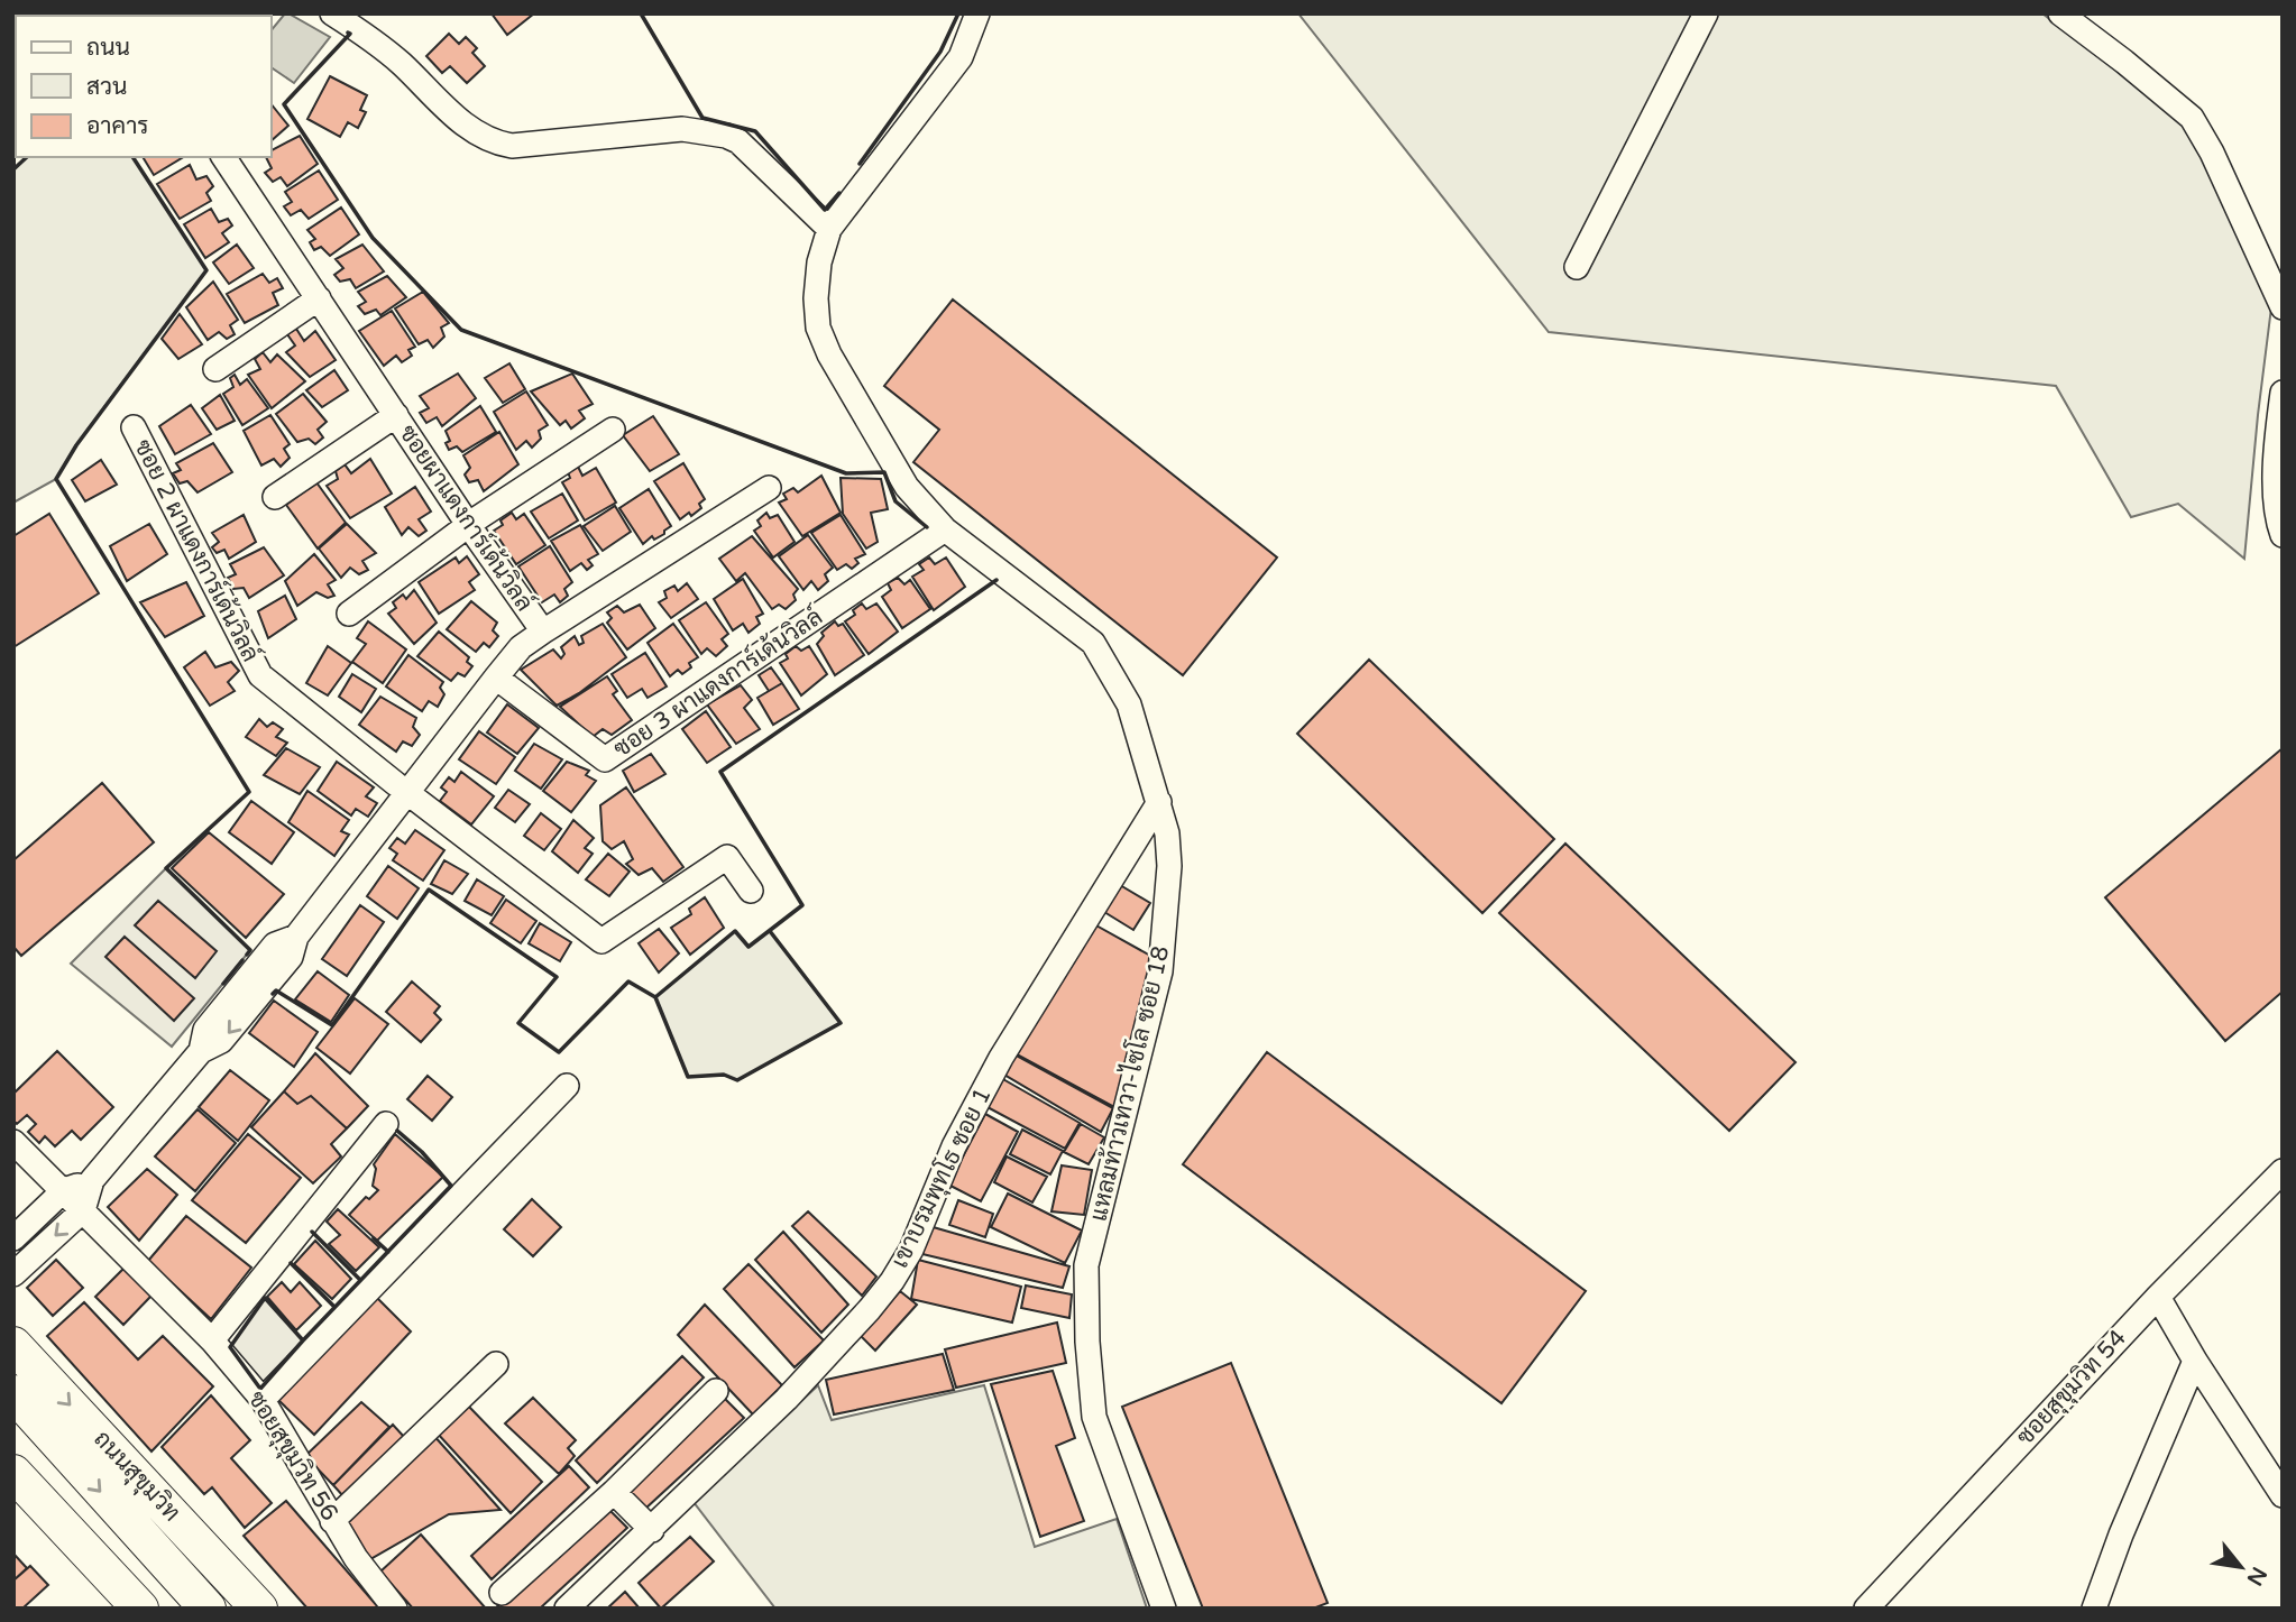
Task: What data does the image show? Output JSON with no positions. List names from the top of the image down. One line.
{"streets":{"highway":["ถนนสุขุมวิท"],"street":["ซอยผาแดงการ์เด้นวิลล์","ซอย 2 ผาแดงการ์เด้นวิลล์","ซอย 3 ผาแดงการ์เด้นวิลล์","แหลมท้าวเทวา-ไซโล ซอย 18","เขาบรมพุทโธ ซอย 1","ซอยสุขุมวิท 54","ซอยสุขุมวิท 56"]},"crossings":[["ซอยผาแดงการ์เด้นวิลล์","ซอย 2 ผาแดงการ์เด้นวิลล์"],["ซอยผาแดงการ์เด้นวิลล์","ซอย 3 ผาแดงการ์เด้นวิลล์"],["ซอย 3 ผาแดงการ์เด้นวิลล์","แหลมท้าวเทวา-ไซโล ซอย 18"],["แหลมท้าวเทวา-ไซโล ซอย 18","เขาบรมพุทโธ ซอย 1"]],"one_way":["ถนนสุขุมวิท"],"legend":["ถนน","สวน","อาคาร"],"north":"bottom right"}
